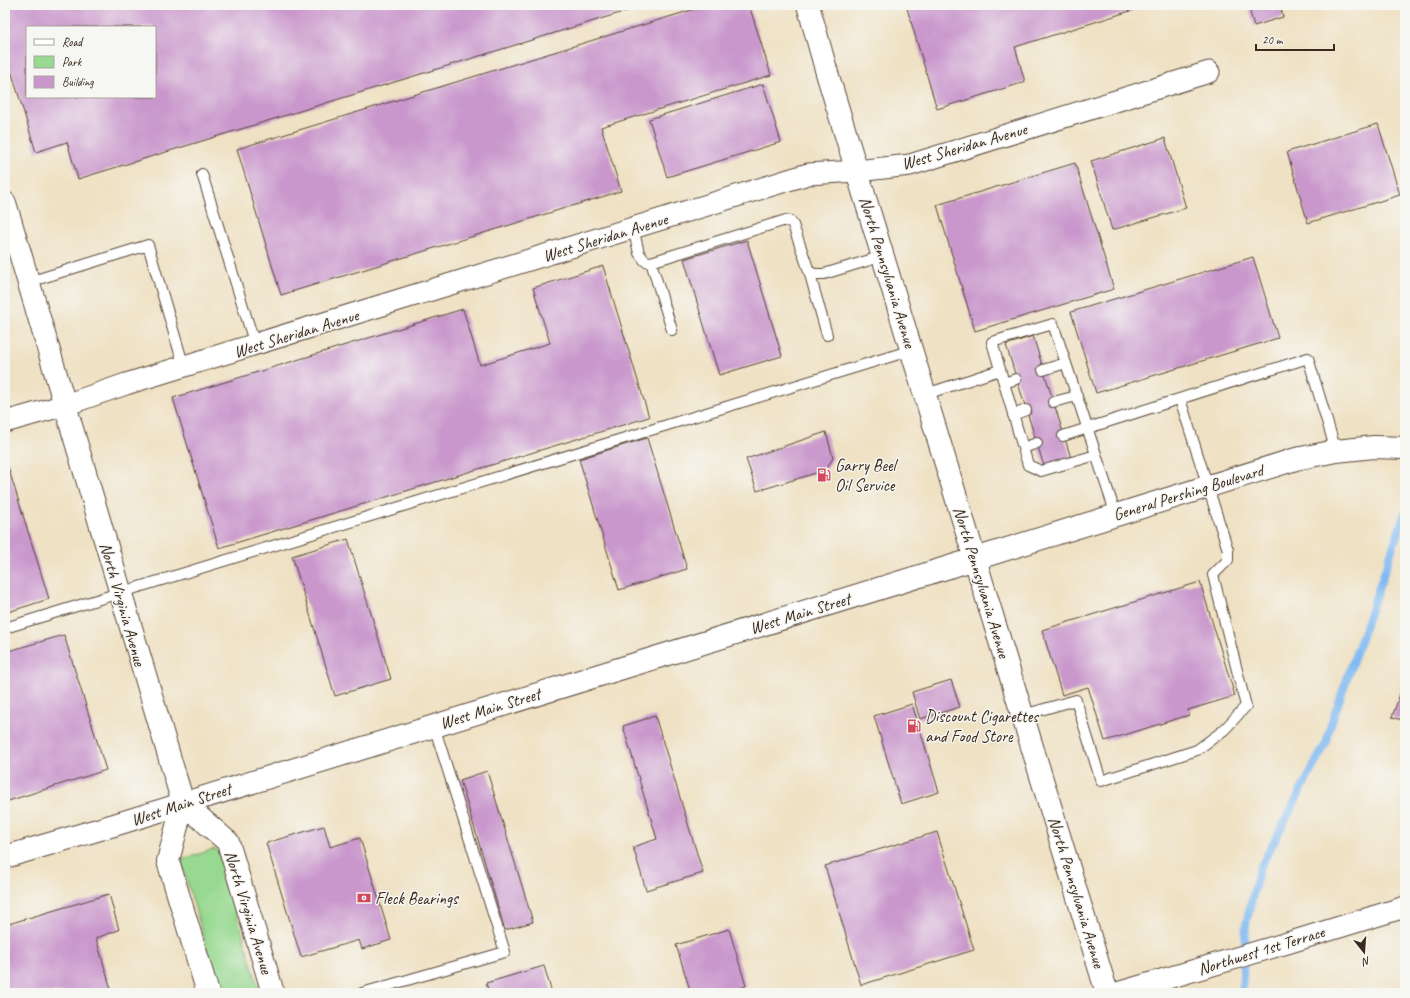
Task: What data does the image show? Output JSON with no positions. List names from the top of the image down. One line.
{"streets":{"main road":["North Pennsylvania Avenue","General Pershing Boulevard","North Virginia Avenue","West Main Street"],"street":["West Sheridan Avenue","Northwest 1st Terrace"]},"crossings":[["West Sheridan Avenue","North Pennsylvania Avenue"],["West Sheridan Avenue","North Virginia Avenue"],["North Pennsylvania Avenue","General Pershing Boulevard"],["North Pennsylvania Avenue","West Main Street"],["General Pershing Boulevard","West Main Street"],["North Virginia Avenue","West Main Street"]],"places":{"fuel station":["Garry Beel Oil Service","Discount Cigarettes and Food Store"],"bank":["Fleck Bearings"]},"legend":["Road","Park","Building"],"scale_bar":"20 m","north":"bottom"}
